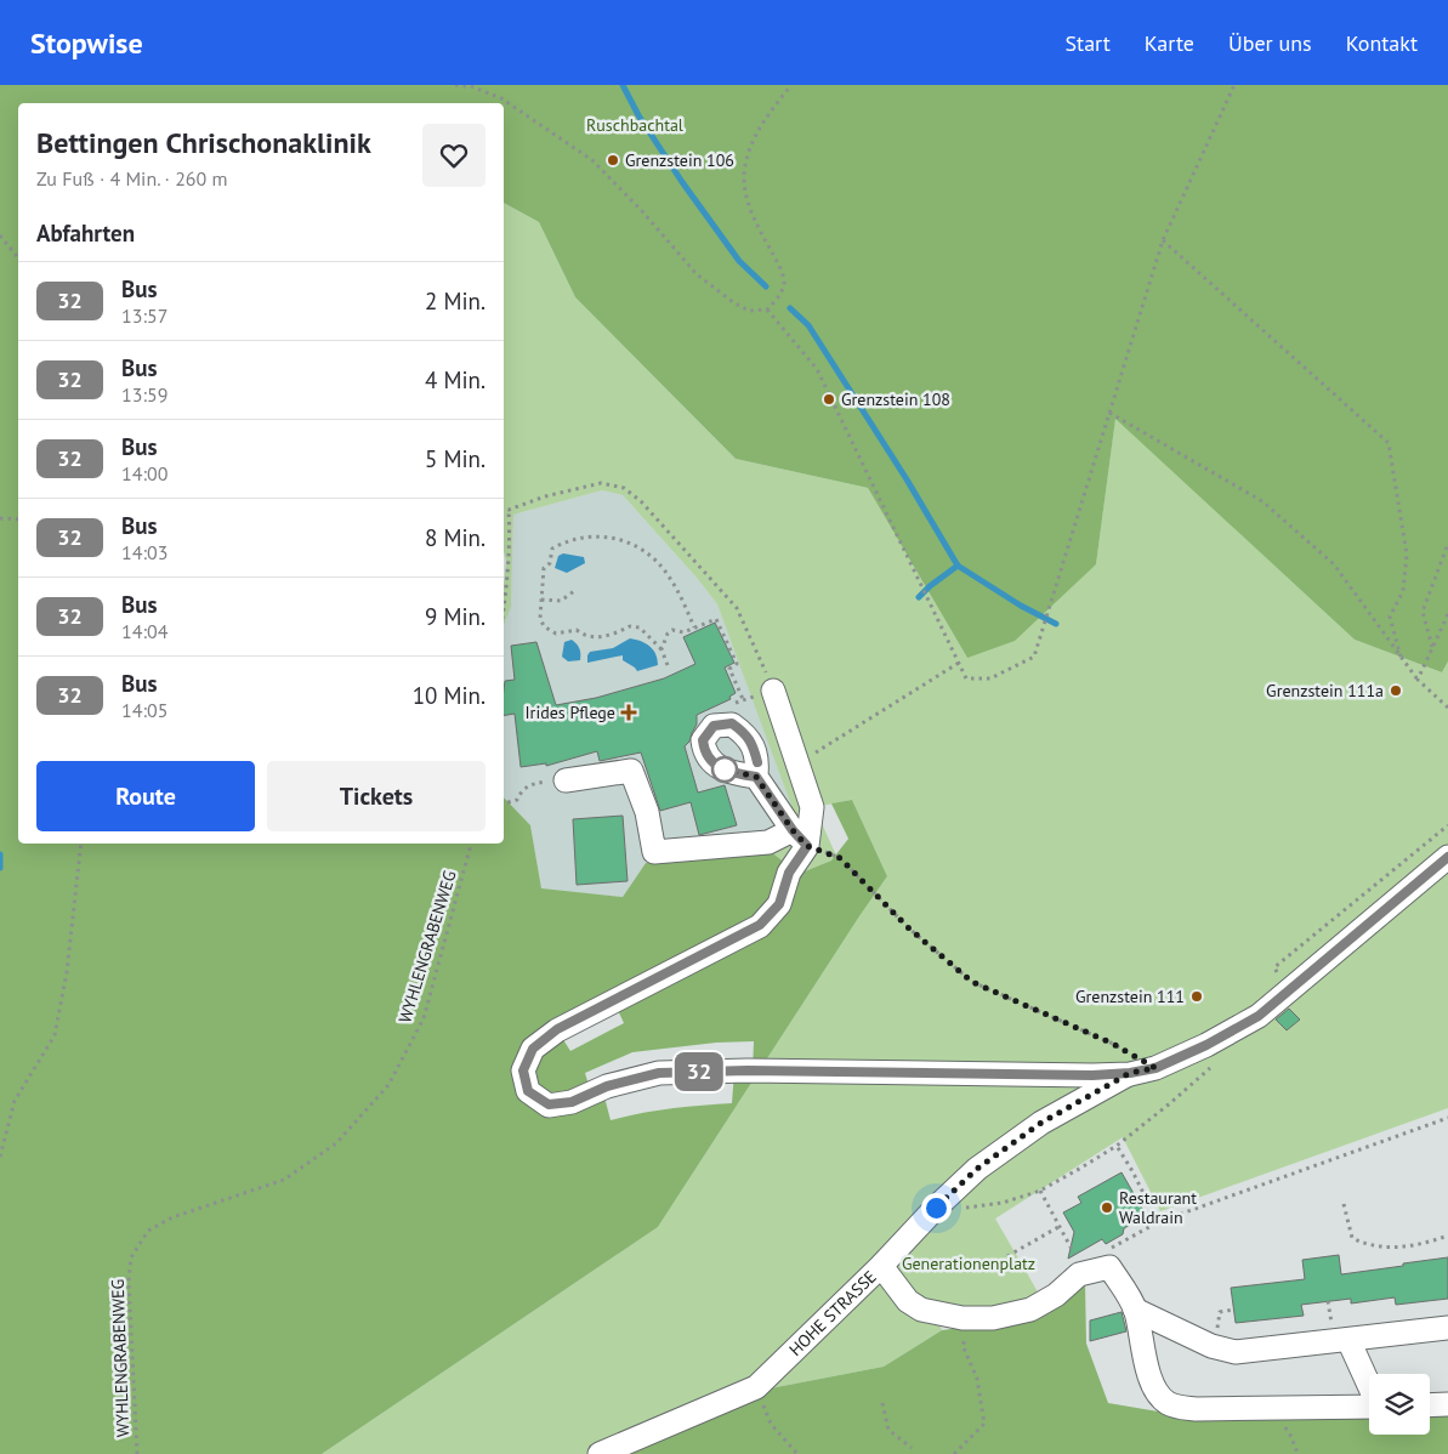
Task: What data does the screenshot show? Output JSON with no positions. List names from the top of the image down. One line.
{"streets":{"street":["HOHE STRASSE"],"path":["WYHLENGRABENWEG"]},"parks":["Ruschbachtal","Generationenplatz"],"places":{"other":["Grenzstein 106","Grenzstein 108","Grenzstein 111a","Grenzstein 111","Restaurant Waldrain"],"health":["Irides Pflege"]},"lines":["bus line 32"],"page":{"header":"Stopwise","nav":["Start","Karte","Über uns","Kontakt"],"on_map":"32","heading":[["Bettingen Chrischonaklinik","Zu Fuß · 4 Min. · 260 m"],"Abfahrten"],"list":[{"mark":"32","name":"Bus","note":"13:57","value":"2 Min."},{"mark":"32","name":"Bus","note":"13:59","value":"4 Min."},{"mark":"32","name":"Bus","note":"14:00","value":"5 Min."},{"mark":"32","name":"Bus","note":"14:03","value":"8 Min."},{"mark":"32","name":"Bus","note":"14:04","value":"9 Min."},{"mark":"32","name":"Bus","note":"14:05","value":"10 Min."}],"buttons":["Route","Tickets"]}}
